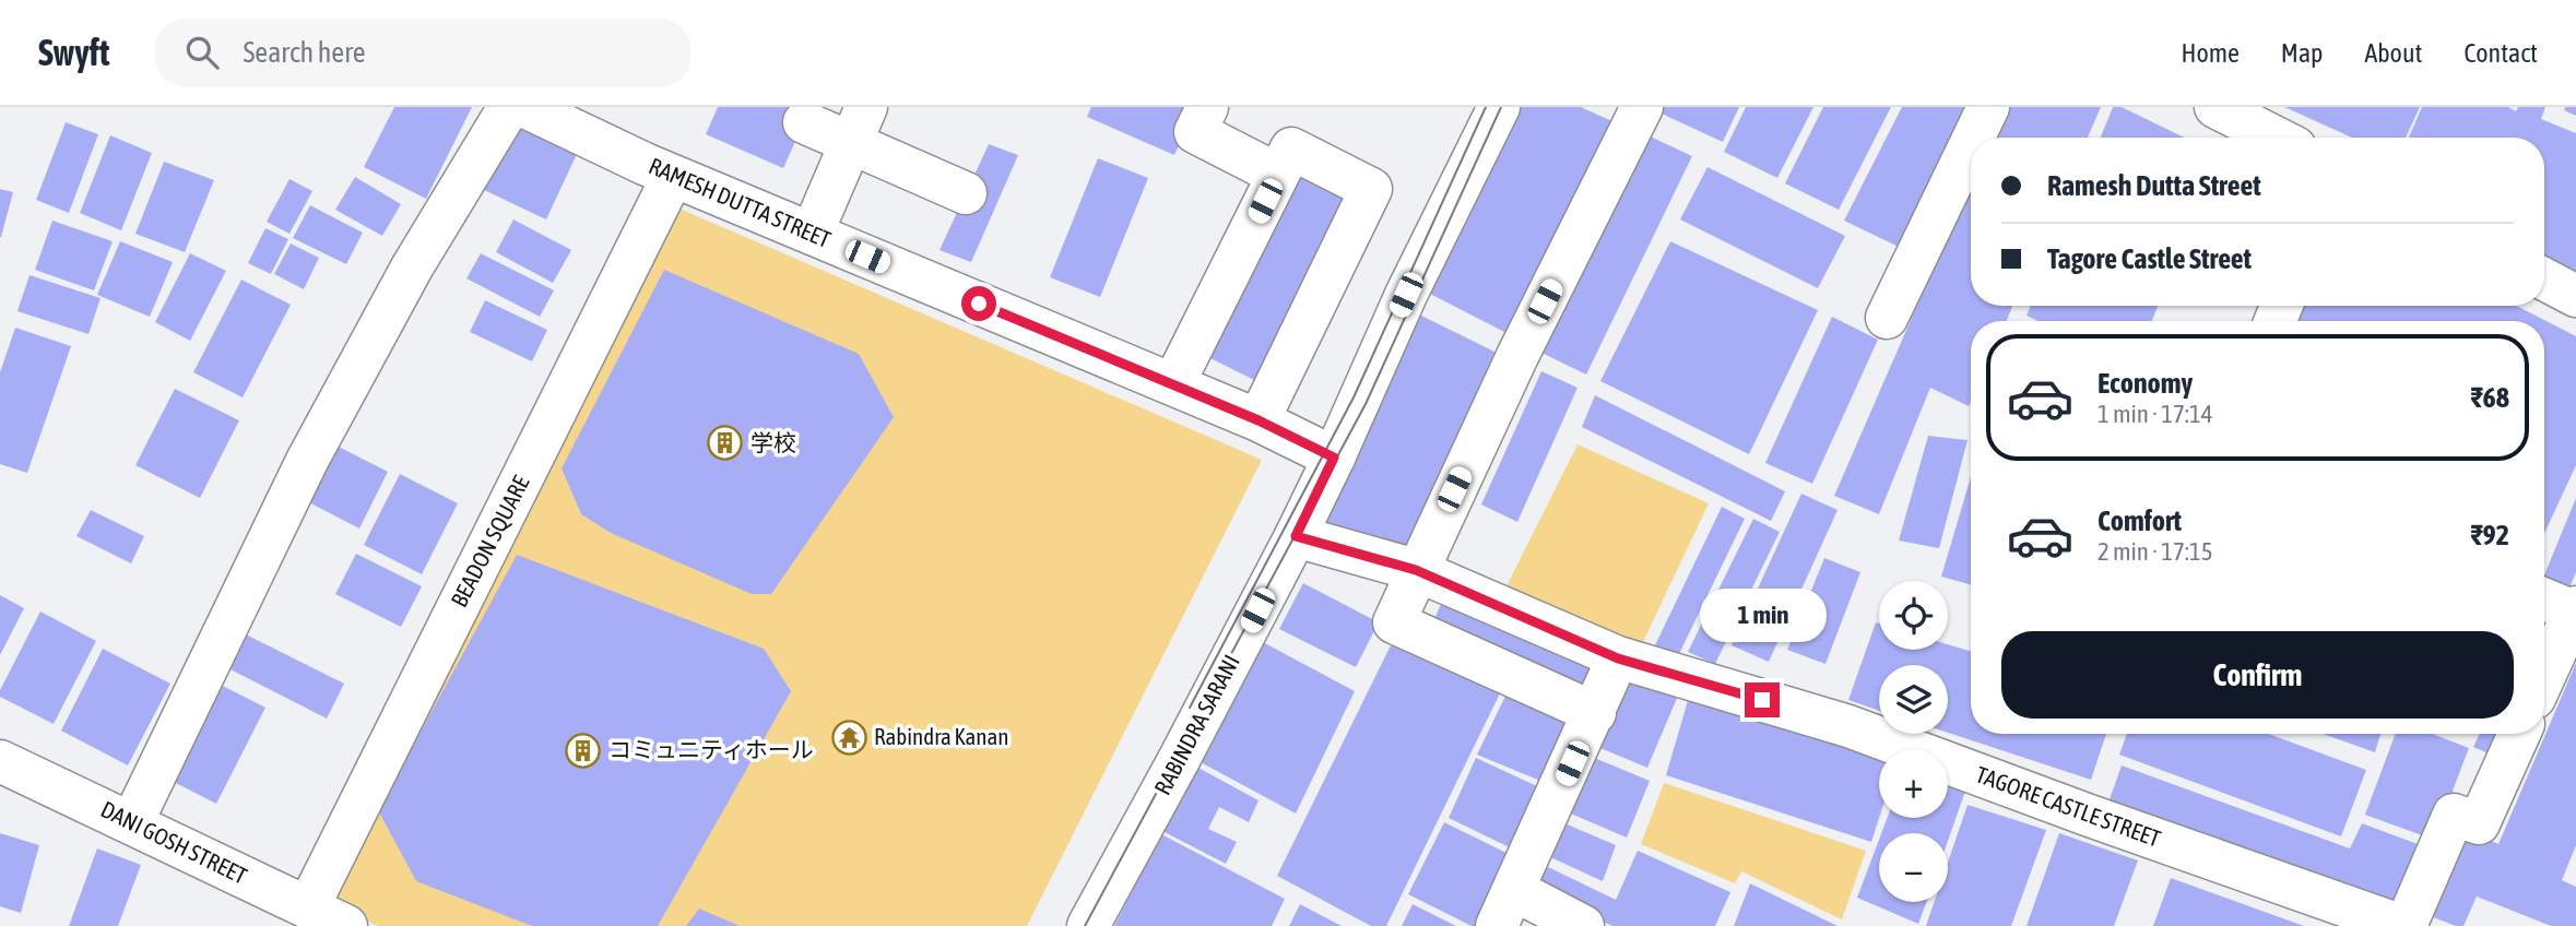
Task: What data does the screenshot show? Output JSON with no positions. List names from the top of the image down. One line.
{"streets":{"street":["RAMESH DUTTA STREET","BEADON SQUARE","RABINDRA SARANI","TAGORE CASTLE STREET","DANI GOSH STREET"]},"crossings":[["RAMESH DUTTA STREET","BEADON SQUARE"],["RAMESH DUTTA STREET","RABINDRA SARANI"],["BEADON SQUARE","DANI GOSH STREET"],["RABINDRA SARANI","TAGORE CASTLE STREET"]],"places":{"building":["学校","コミュニティホール"],"temple":["Rabindra Kanan"]},"page":{"header":"Swyft","search":"Search here","nav":["Home","Map","About","Contact"],"banner":["Ramesh Dutta Street","Tagore Castle Street"],"list":[{"name":"Economy","note":"1 min · 17:14","value":"₹68"},{"name":"Comfort","note":"2 min · 17:15","value":"₹92"}],"map_buttons":["+","−"],"bubble":"1 min","buttons":"Confirm"}}
